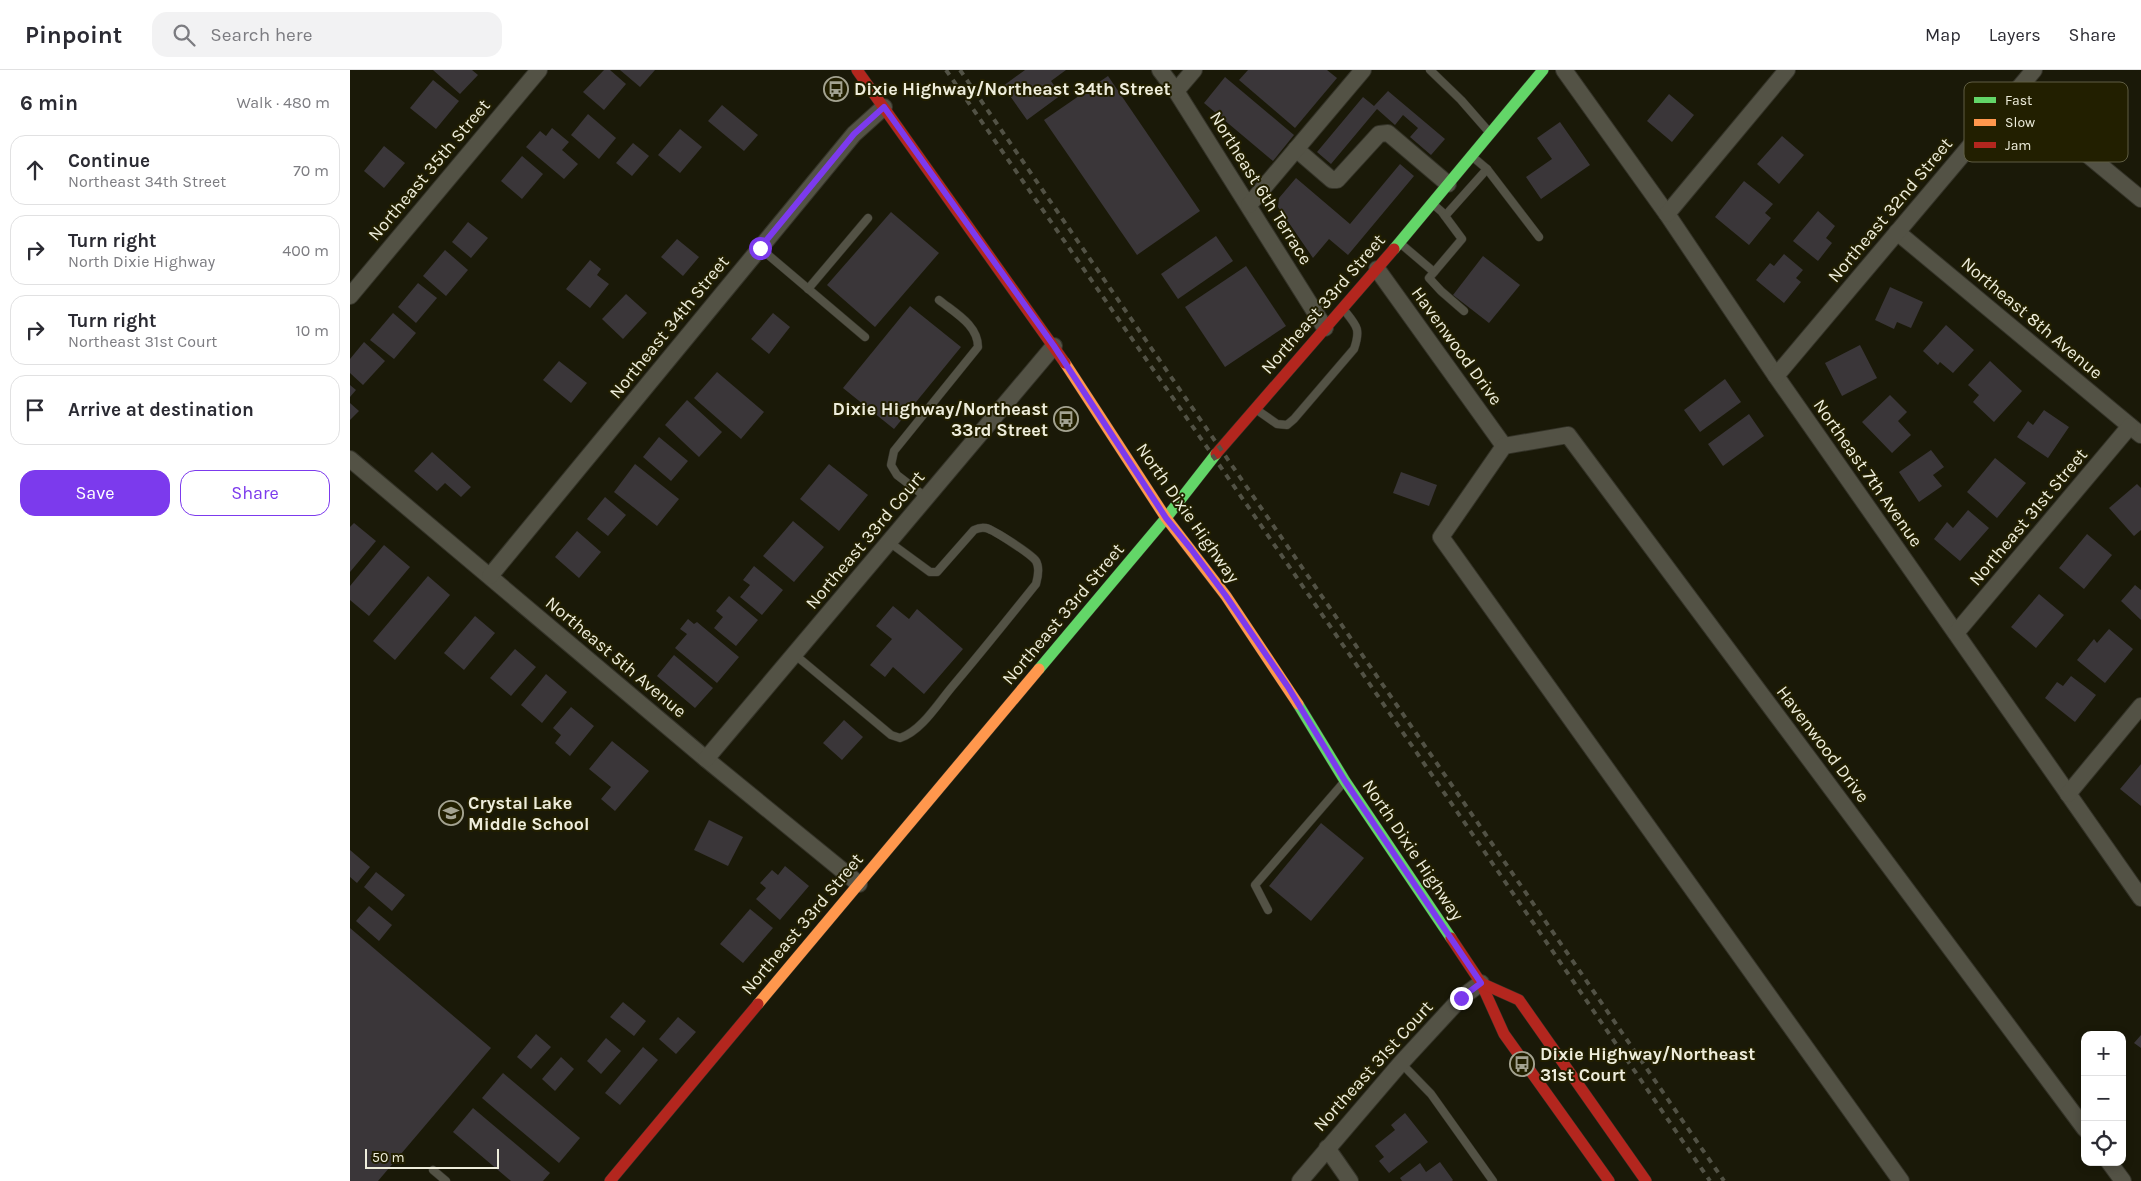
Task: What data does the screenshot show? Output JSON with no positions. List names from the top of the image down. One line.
{"streets":{"main road":["Northeast 33rd Street","North Dixie Highway"],"street":["Northeast 35th Street","Northeast 6th Terrace","Northeast 32nd Street","Northeast 8th Avenue","Northeast 34th Street","Havenwood Drive","Northeast 7th Avenue","Northeast 31st Street","Northeast 33rd Court","Northeast 5th Avenue","Northeast 31st Court"]},"crossings":[["Northeast 6th Terrace","Northeast 33rd Street"],["Northeast 32nd Street","Northeast 8th Avenue"],["Northeast 32nd Street","Northeast 7th Avenue"],["Northeast 33rd Street","Havenwood Drive"],["Northeast 33rd Street","North Dixie Highway"],["Northeast 33rd Street","Northeast 5th Avenue"],["Northeast 8th Avenue","Northeast 31st Street"],["Northeast 34th Street","North Dixie Highway"],["Northeast 34th Street","Northeast 5th Avenue"],["Northeast 7th Avenue","Northeast 31st Street"],["North Dixie Highway","Northeast 33rd Court"],["North Dixie Highway","Northeast 31st Court"],["Northeast 33rd Court","Northeast 5th Avenue"]],"places":{"bus stop":["Dixie Highway/Northeast 34th Street","Dixie Highway/Northeast 33rd Street","Dixie Highway/Northeast 31st Court"],"school or university":["Crystal Lake Middle School"]},"legend":["Fast","Slow","Jam"],"scale_bar":"50 m","page":{"header":"Pinpoint","search":"Search here","nav":["Map","Layers","Share"],"heading":["6 min","Walk · 480 m"],"list":[["Continue","Northeast 34th Street","70 m"],["Turn right","North Dixie Highway","400 m"],["Turn right","Northeast 31st Court","10 m"],"Arrive at destination"],"buttons":["Save","Share"],"map_buttons":["+","−"],"scale":"50 m"}}
